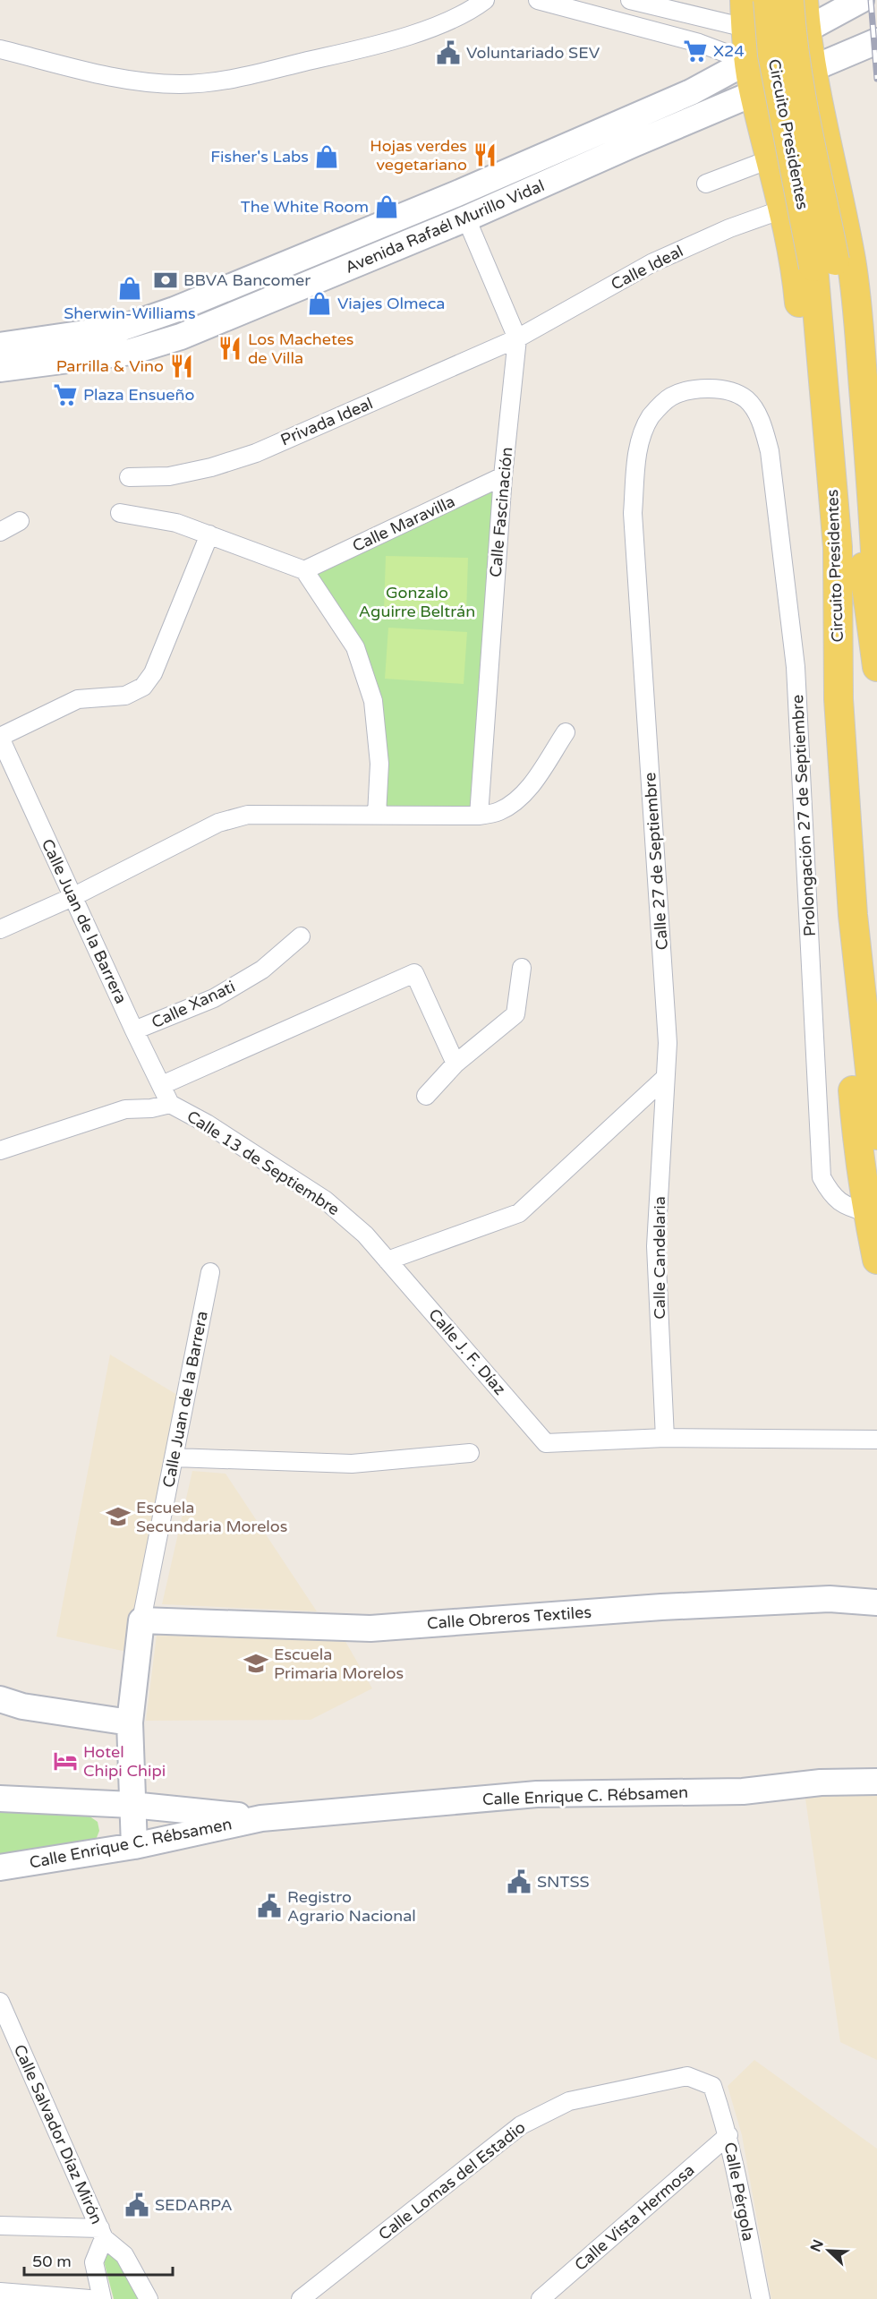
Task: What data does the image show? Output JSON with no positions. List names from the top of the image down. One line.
{"streets":{"main road":["Circuito Presidentes","Avenida Rafaél Murillo Vidal","Calle Juan de la Barrera","Calle Obreros Textiles","Calle Enrique C. Rébsamen"],"street":["Calle Ideal","Privada Ideal","Calle Fascinación","Calle Maravilla","Prolongación 27 de Septiembre","Calle 27 de Septiembre","Calle Xanati","Calle 13 de Septiembre","Calle Candelaria","Calle J. F. Díaz","Calle Salvador Díaz Mirón","Calle Lomas del Estadio","Calle Pérgola","Calle Vista Hermosa"]},"crossings":[["Avenida Rafaél Murillo Vidal","Calle Fascinación"],["Calle Ideal","Privada Ideal"],["Calle Ideal","Calle Fascinación"],["Privada Ideal","Calle Fascinación"],["Calle Fascinación","Calle Maravilla"],["Prolongación 27 de Septiembre","Calle 27 de Septiembre"],["Calle 27 de Septiembre","Calle Candelaria"],["Calle Juan de la Barrera","Calle Xanati"],["Calle Juan de la Barrera","Calle 13 de Septiembre"],["Calle Juan de la Barrera","Calle Obreros Textiles"],["Calle Juan de la Barrera","Calle Enrique C. Rébsamen"],["Calle 13 de Septiembre","Calle J. F. Díaz"],["Calle Candelaria","Calle J. F. Díaz"],["Calle Lomas del Estadio","Calle Pérgola"],["Calle Pérgola","Calle Vista Hermosa"]],"parks":["Gonzalo Aguirre Beltrán"],"places":{"supermarket":["X24","Plaza Ensueño"],"public building":["Voluntariado SEV","SNTSS","Registro Agrario Nacional","SEDARPA"],"restaurant":["Hojas verdes vegetariano","Los Machetes de Villa","Parrilla & Vino"],"shop":["Fisher's Labs","The White Room","Sherwin-Williams","Viajes Olmeca"],"bank":["BBVA Bancomer"],"school or university":["Escuela Secundaria Morelos","Escuela Primaria Morelos"],"hotel":["Hotel Chipi Chipi"]},"scale_bar":"50 m","north":"top left"}
